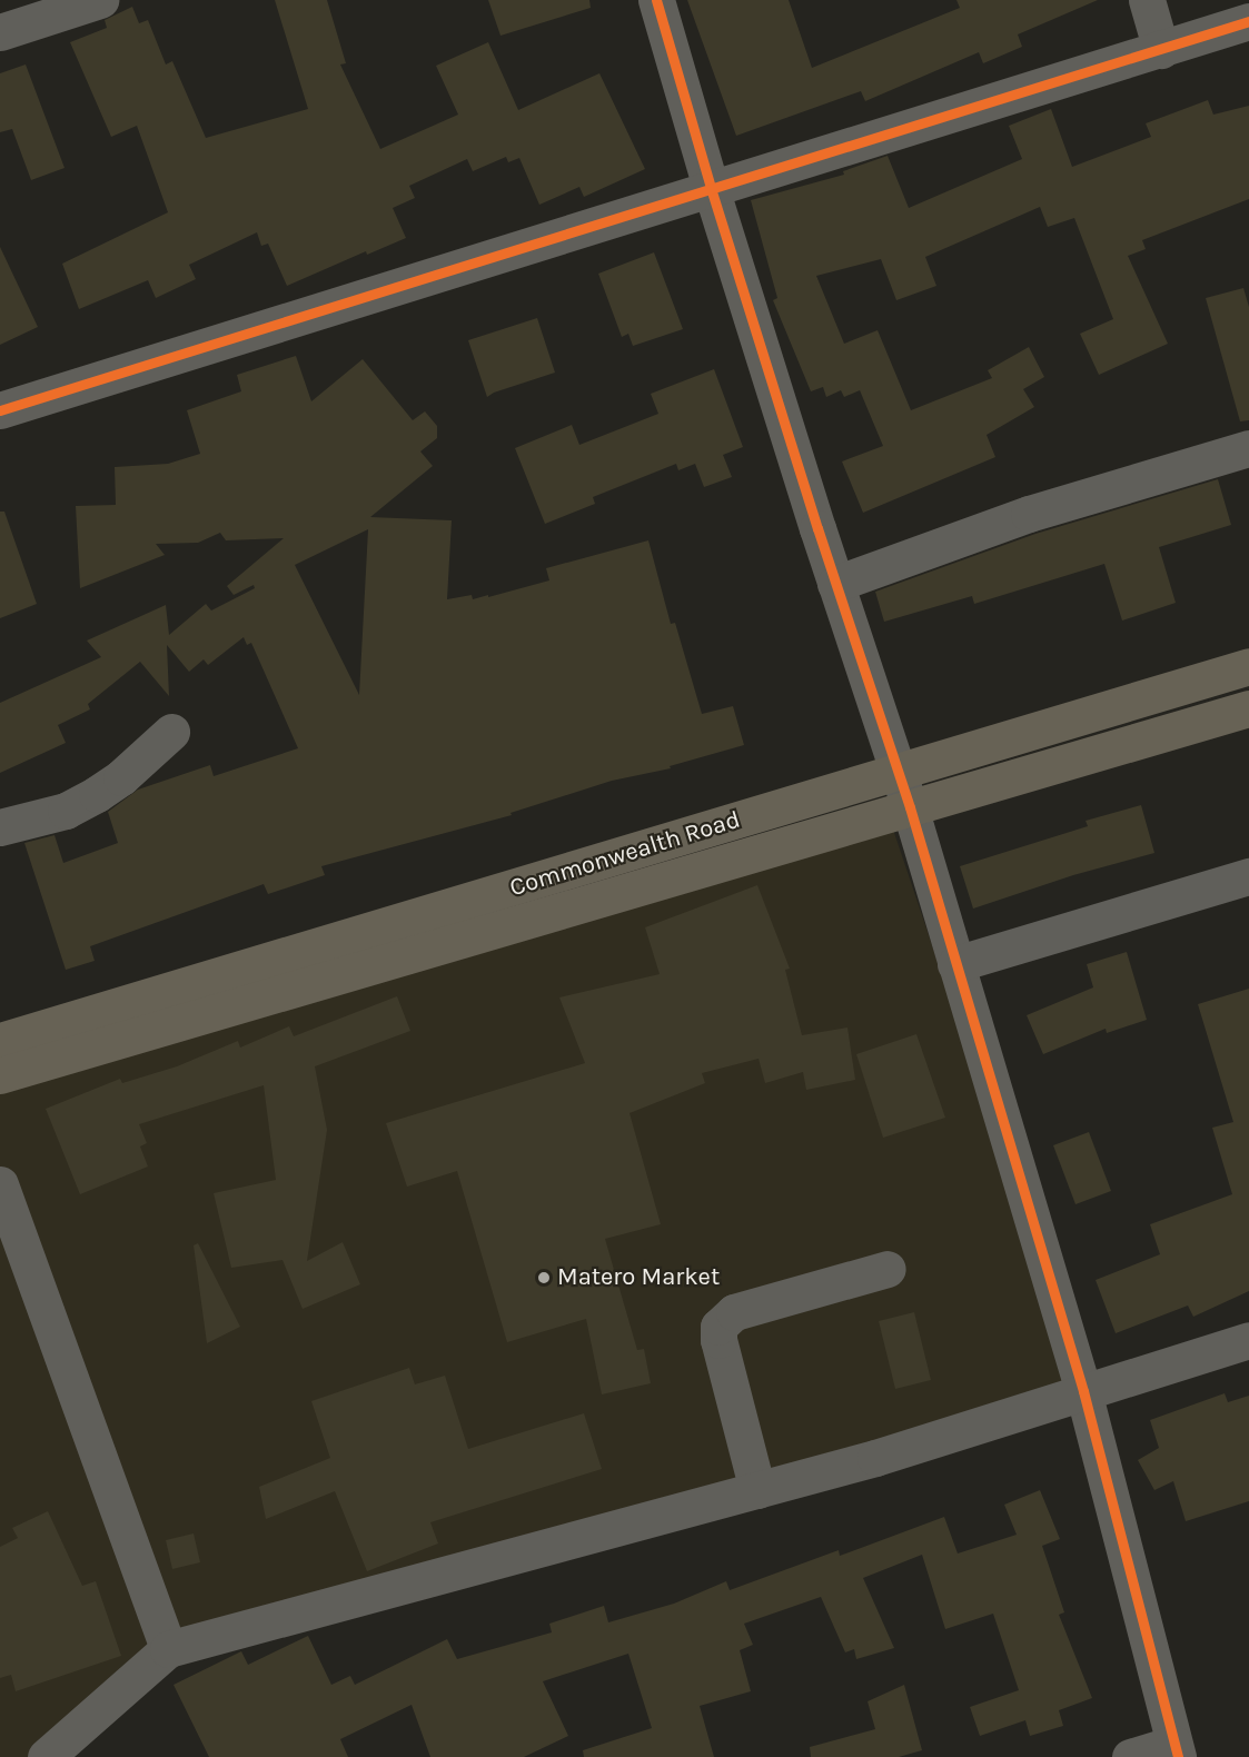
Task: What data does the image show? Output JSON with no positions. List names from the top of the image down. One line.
{"streets":{"main road":["Commonwealth Road"]},"places":["Matero Market"]}
